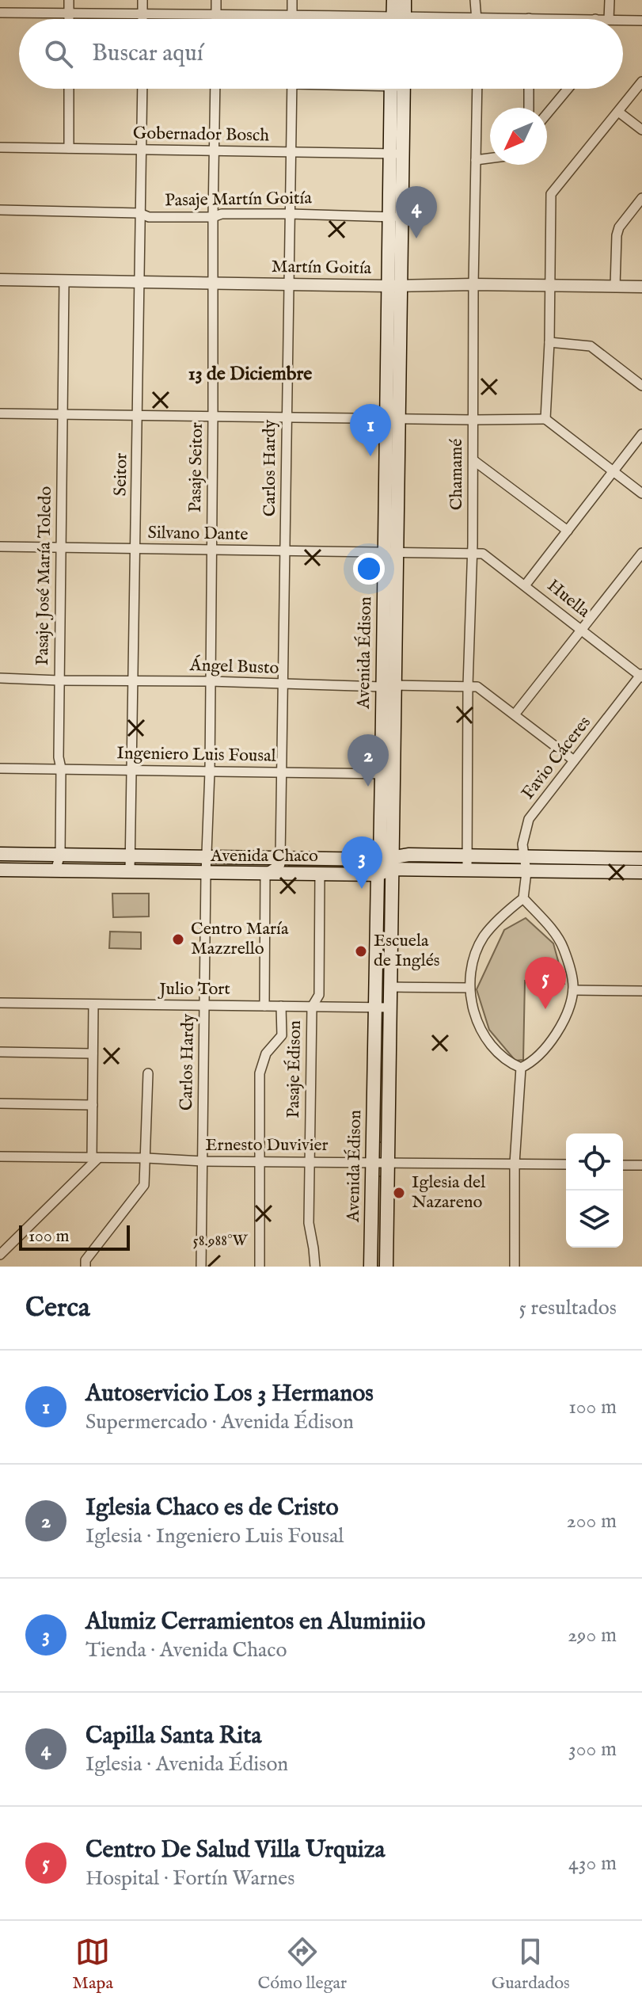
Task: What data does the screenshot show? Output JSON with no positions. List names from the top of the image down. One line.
{"streets":{"main road":["Avenida Édison","Avenida Chaco"],"street":["Gobernador Bosch","Pasaje Martín Goitía","Martín Goitía","Pasaje Seitor","Carlos Hardy","Seitor","Chamamé","Silvano Dante","Pasaje José María Toledo","Huella","Ángel Busto","Ingeniero Luis Fousal","Favio Cáceres","Julio Tort","Pasaje Édison","Ernesto Duvivier"]},"crossings":[["Gobernador Bosch","Pasaje Seitor"],["Gobernador Bosch","Carlos Hardy"],["Gobernador Bosch","Seitor"],["Gobernador Bosch","Avenida Édison"],["Pasaje Martín Goitía","Pasaje Seitor"],["Pasaje Martín Goitía","Carlos Hardy"],["Pasaje Martín Goitía","Seitor"],["Pasaje Martín Goitía","Avenida Édison"],["Martín Goitía","Pasaje Seitor"],["Martín Goitía","Carlos Hardy"],["Martín Goitía","Seitor"],["Martín Goitía","Chamamé"],["Martín Goitía","Pasaje José María Toledo"],["Martín Goitía","Avenida Édison"],["Pasaje Seitor","Carlos Hardy"],["Pasaje Seitor","Silvano Dante"],["Pasaje Seitor","Ángel Busto"],["Pasaje Seitor","Ingeniero Luis Fousal"],["Pasaje Seitor","Avenida Chaco"],["Carlos Hardy","Silvano Dante"],["Carlos Hardy","Ángel Busto"],["Carlos Hardy","Ingeniero Luis Fousal"],["Carlos Hardy","Avenida Chaco"],["Carlos Hardy","Julio Tort"],["Carlos Hardy","Ernesto Duvivier"],["Seitor","Silvano Dante"],["Seitor","Ángel Busto"],["Seitor","Ingeniero Luis Fousal"],["Seitor","Avenida Chaco"],["Chamamé","Silvano Dante"],["Chamamé","Huella"],["Chamamé","Ángel Busto"],["Chamamé","Avenida Chaco"],["Silvano Dante","Pasaje José María Toledo"],["Silvano Dante","Huella"],["Silvano Dante","Avenida Édison"],["Pasaje José María Toledo","Ángel Busto"],["Pasaje José María Toledo","Ingeniero Luis Fousal"],["Pasaje José María Toledo","Avenida Chaco"],["Huella","Favio Cáceres"],["Avenida Édison","Ángel Busto"],["Avenida Édison","Ingeniero Luis Fousal"],["Avenida Édison","Avenida Chaco"],["Avenida Édison","Julio Tort"],["Avenida Édison","Ernesto Duvivier"],["Favio Cáceres","Avenida Chaco"],["Avenida Chaco","Pasaje Édison"],["Julio Tort","Pasaje Édison"],["Pasaje Édison","Ernesto Duvivier"]],"districts":["13 de Diciembre"],"places":["Centro María Mazzrello","Escuela de Inglés","Iglesia del Nazareno"],"scale_bar":"100 m","north":"bottom left","page":{"search":"Buscar aquí","pins":["4","1","2","3","5"],"scale":"100 m","heading":["Cerca","5 resultados"],"list":[{"mark":"1","name":"Autoservicio Los 3 Hermanos","note":"Supermercado · Avenida Édison","value":"100 m"},{"mark":"2","name":"Iglesia Chaco es de Cristo","note":"Iglesia · Ingeniero Luis Fousal","value":"200 m"},{"mark":"3","name":"Alumiz Cerramientos en Aluminiio","note":"Tienda · Avenida Chaco","value":"290 m"},{"mark":"4","name":"Capilla Santa Rita","note":"Iglesia · Avenida Édison","value":"300 m"},{"mark":"5","name":"Centro De Salud Villa Urquiza","note":"Hospital · Fortín Warnes","value":"430 m"}],"nav":["Mapa","Cómo llegar","Guardados"]},"coordinates":["58.988°W"]}
